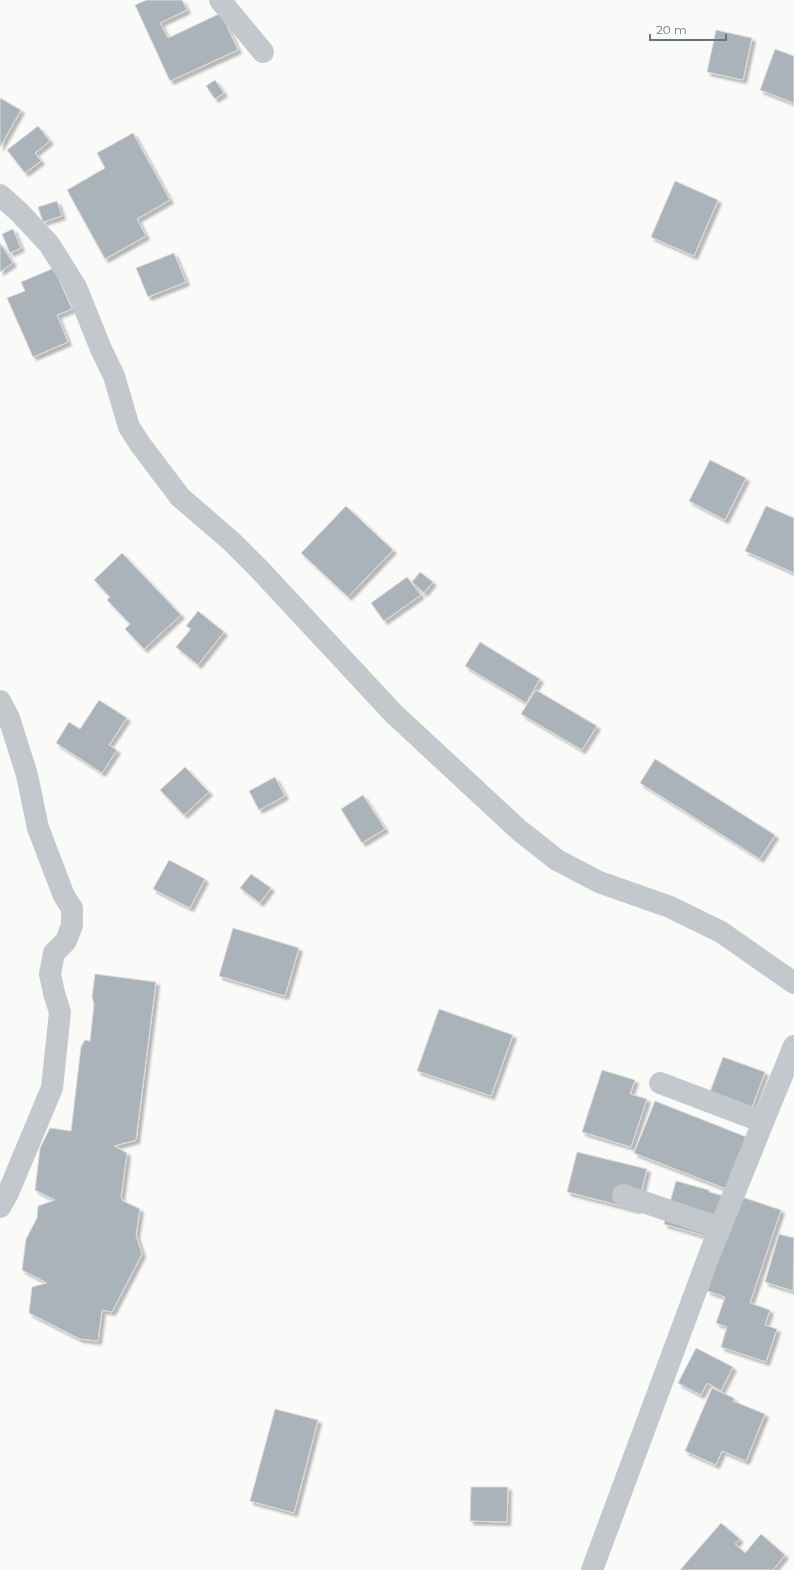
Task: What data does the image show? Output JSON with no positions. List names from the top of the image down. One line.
{"scale_bar":"20 m"}
